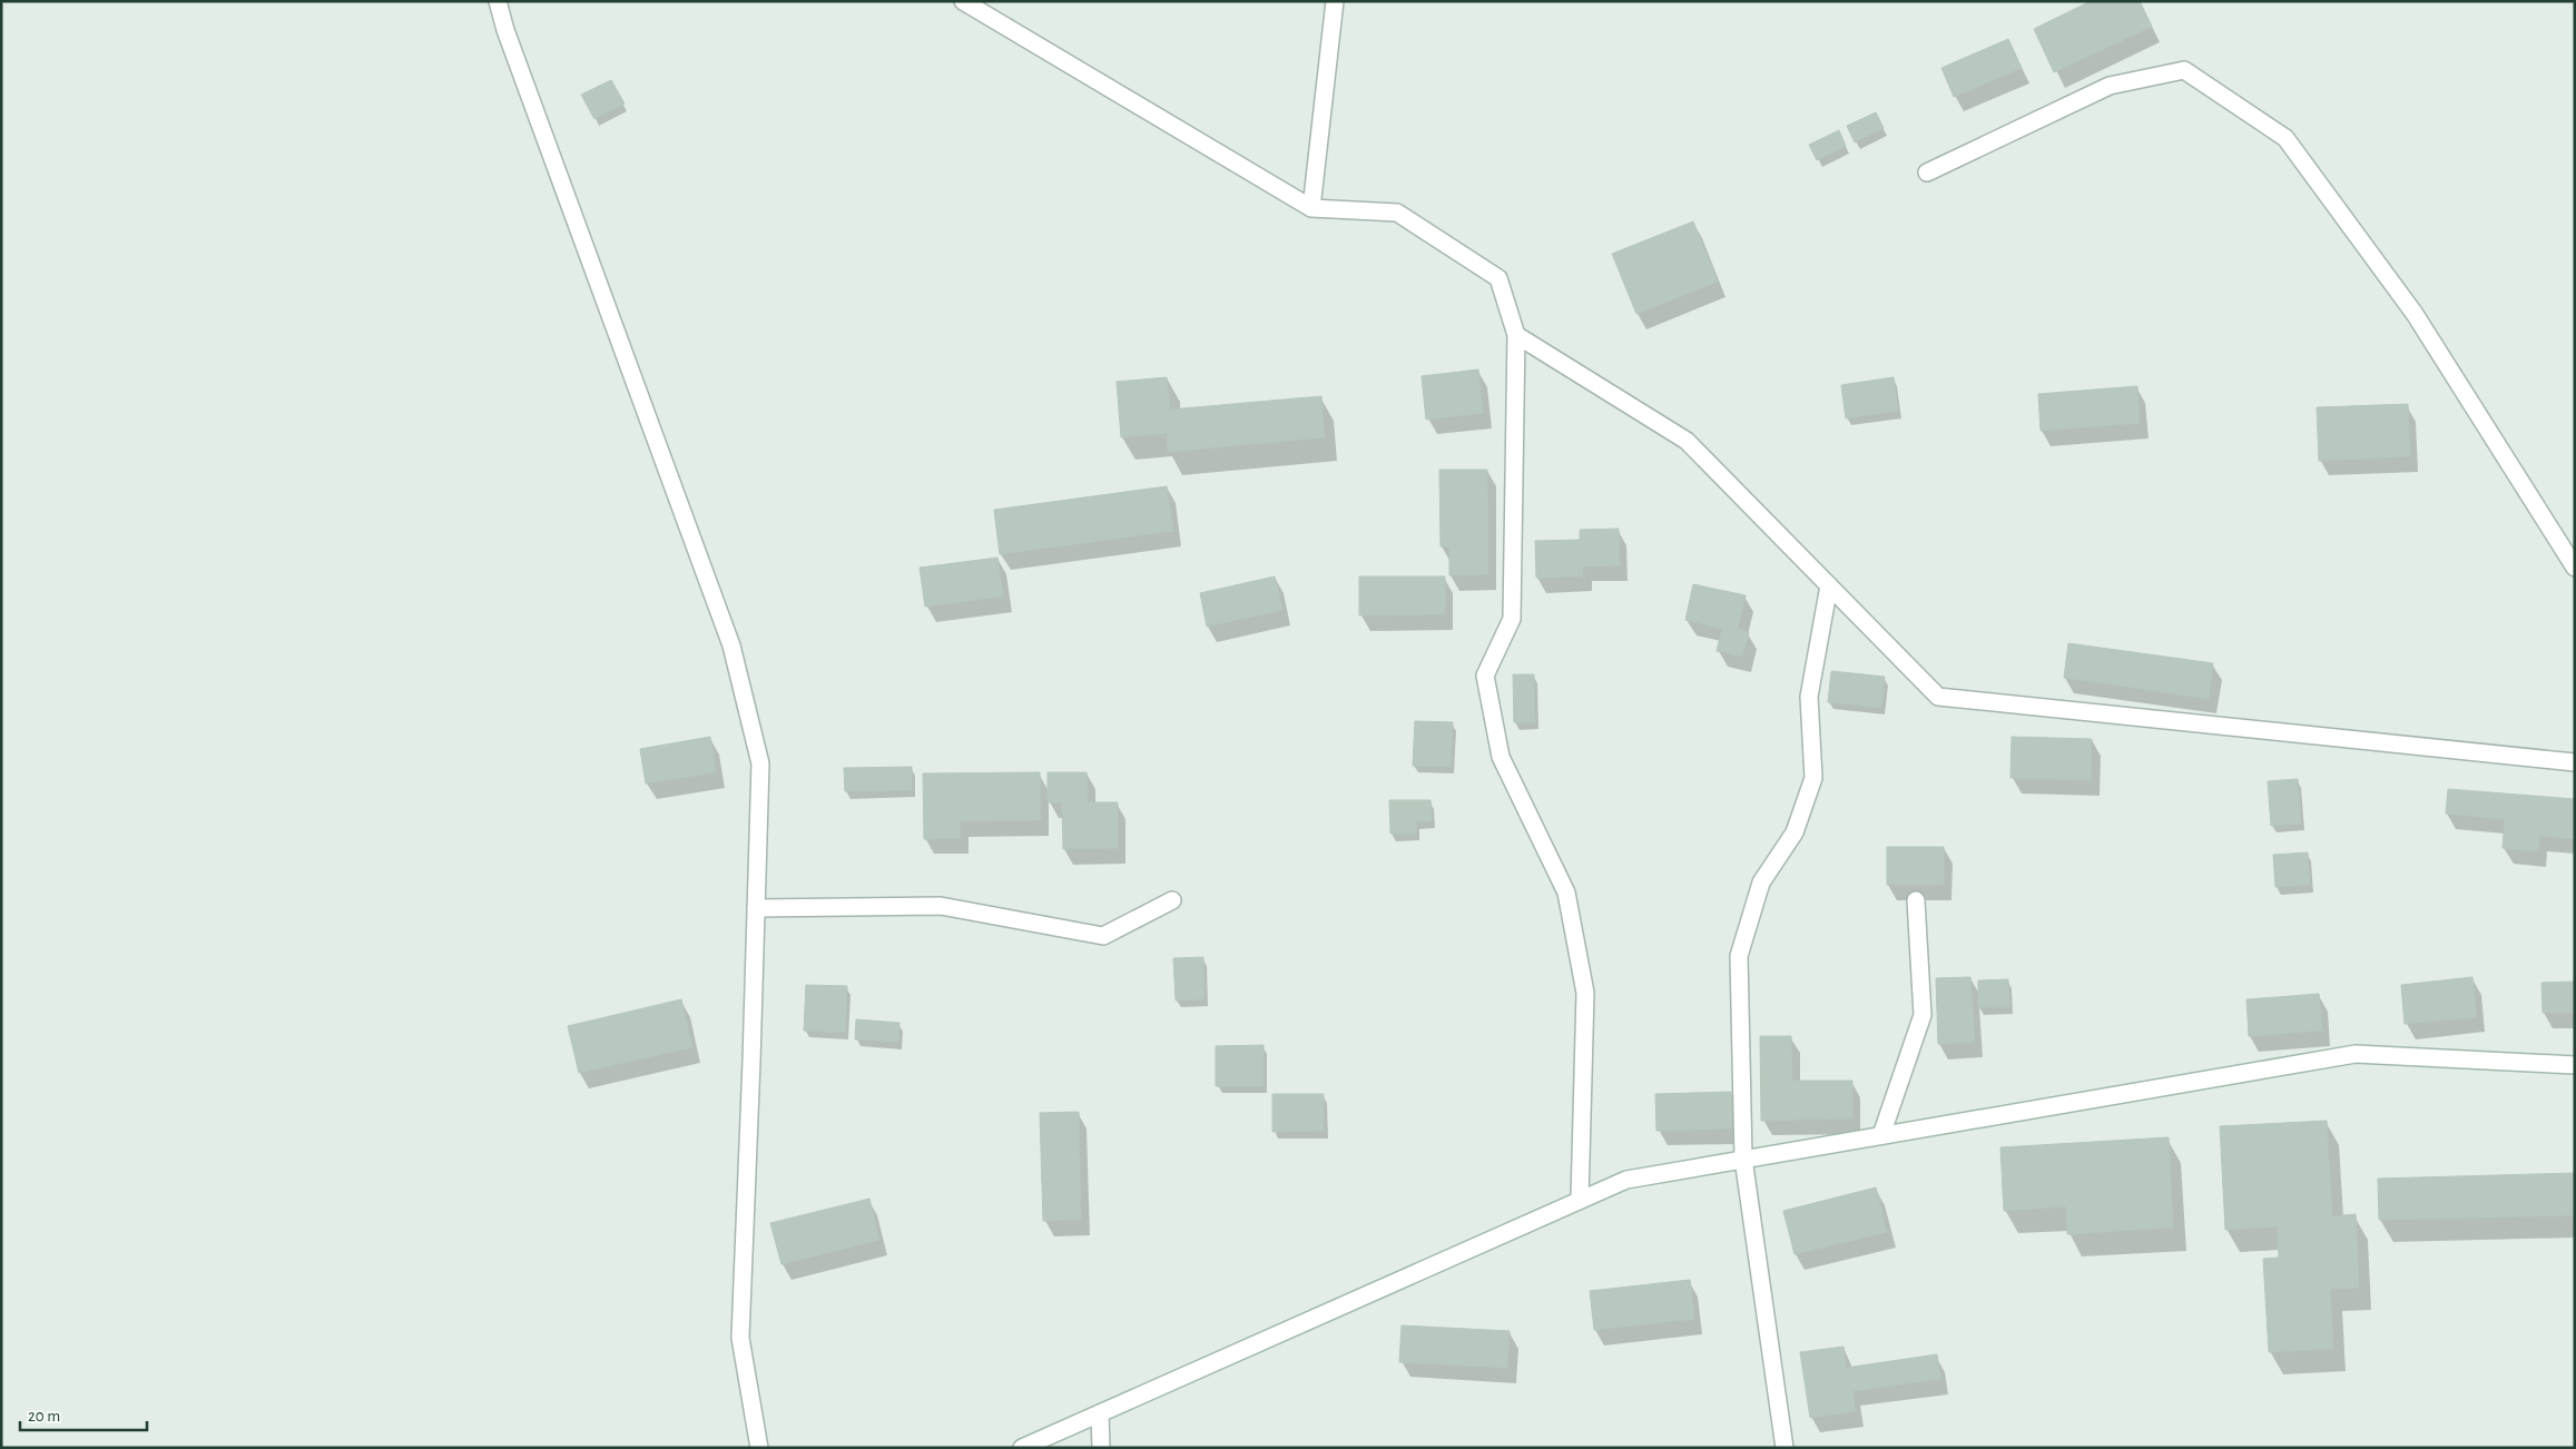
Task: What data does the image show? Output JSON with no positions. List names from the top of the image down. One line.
{"scale_bar":"20 m"}
